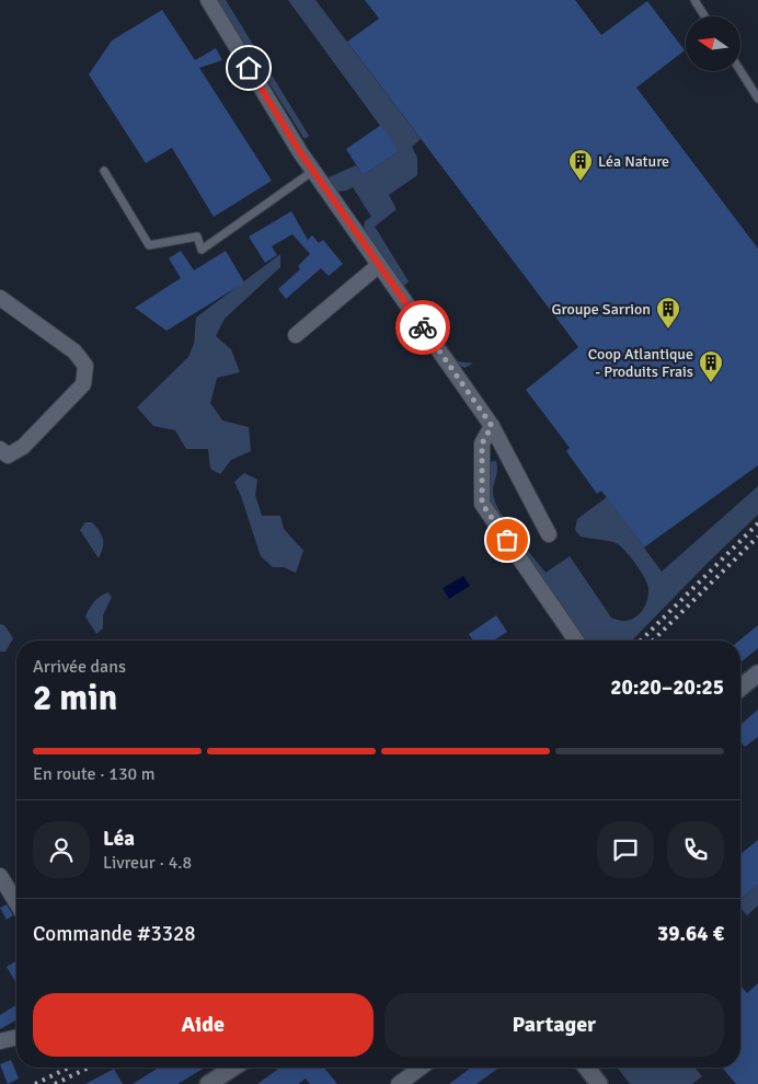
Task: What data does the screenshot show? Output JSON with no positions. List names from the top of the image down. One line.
{"places":{"building":["Léa Nature","Groupe Sarrion","Coop Atlantique - Produits Frais"]},"north":"left","page":{"heading":["2 min","Arrivée dans","20:20–20:25"],"panel":["Léa","Livreur · 4.8","Commande #3328","39.64 €"],"bar":"En route · 130 m","buttons":["Aide","Partager"]}}
